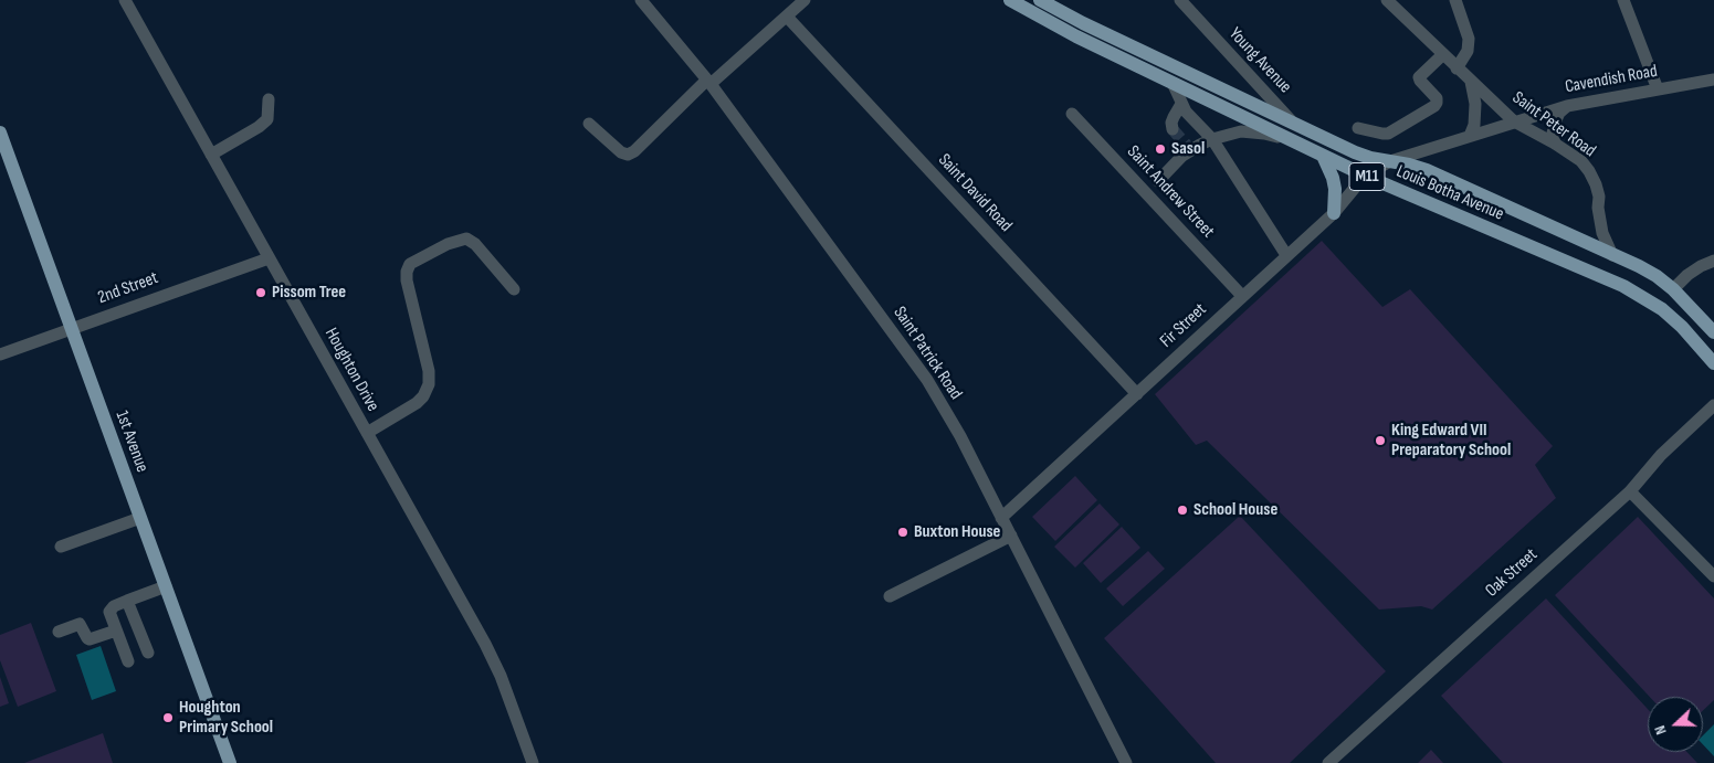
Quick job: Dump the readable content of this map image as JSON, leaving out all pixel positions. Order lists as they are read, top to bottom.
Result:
{
  "streets": {
    "main road": ["M11", "Louis Botha Avenue", "1st Avenue"],
    "street": [
      "Young Avenue",
      "Cavendish Road",
      "Saint Peter Road",
      "Saint Andrew Street",
      "Saint David Road",
      "2nd Street",
      "Fir Street",
      "Saint Patrick Road",
      "Houghton Drive",
      "Oak Street"
    ]
  },
  "crossings": [
    ["Young Avenue", "Louis Botha Avenue"],
    ["Cavendish Road", "Saint Peter Road"],
    ["Cavendish Road", "Louis Botha Avenue"],
    ["Cavendish Road", "Fir Street"],
    ["Saint Peter Road", "Louis Botha Avenue"],
    ["Saint Andrew Street", "Fir Street"],
    ["Saint David Road", "Fir Street"],
    ["Louis Botha Avenue", "Fir Street"],
    ["2nd Street", "Houghton Drive"],
    ["2nd Street", "1st Avenue"],
    ["Fir Street", "Saint Patrick Road"]
  ],
  "places": [
    "Sasol",
    "Pissom Tree",
    "King Edward VII Preparatory School",
    "School House",
    "Buxton House",
    "Houghton Primary School"
  ],
  "north": "left"
}
